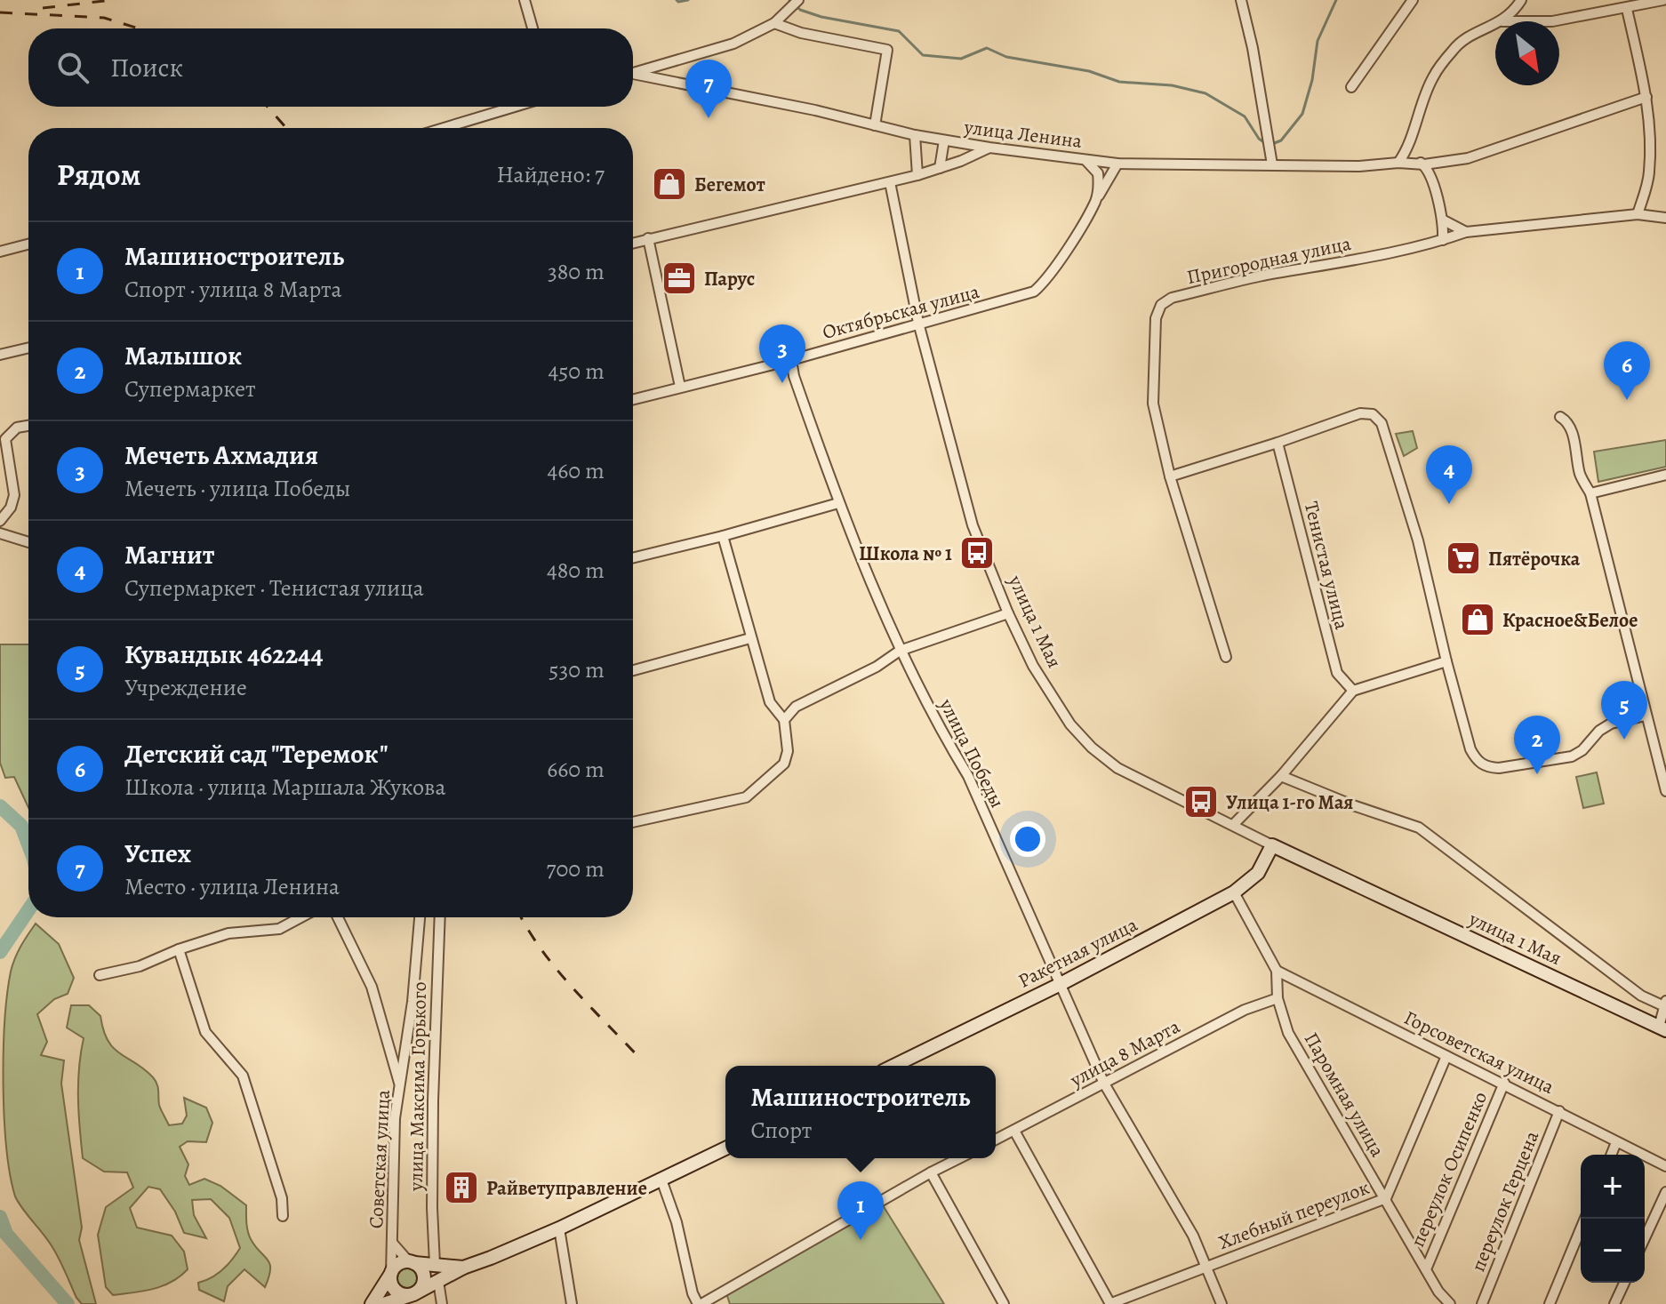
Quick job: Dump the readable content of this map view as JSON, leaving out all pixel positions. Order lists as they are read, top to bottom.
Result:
{
  "streets": {
    "main road": ["улица 1 Мая", "Ракетная улица"],
    "street": [
      "улица Ленина",
      "Пригородная улица",
      "Октябрьская улица",
      "Тенистая улица",
      "улица Победы",
      "Горсоветская улица",
      "улица 8 Марта",
      "улица Максима Горького",
      "Паромная улица",
      "Советская улица",
      "переулок Осипенко",
      "переулок Герцена",
      "Хлебный переулок"
    ]
  },
  "crossings": [
    ["улица Ленина", "Октябрьская улица"],
    ["Октябрьская улица", "улица 1 Мая"],
    ["Октябрьская улица", "улица Победы"],
    ["улица 1 Мая", "Ракетная улица"],
    ["улица Победы", "Ракетная улица"],
    ["улица Победы", "улица 8 Марта"],
    ["улица Победы", "Хлебный переулок"],
    ["Ракетная улица", "Паромная улица"],
    ["Горсоветская улица", "Паромная улица"],
    ["Горсоветская улица", "переулок Осипенко"],
    ["Горсоветская улица", "переулок Герцена"],
    ["Горсоветская улица", "Хлебный переулок"],
    ["улица 8 Марта", "Паромная улица"],
    ["Паромная улица", "переулок Осипенко"],
    ["Паромная улица", "Хлебный переулок"]
  ],
  "places": {
    "shop": ["Бегемот", "Красное&Белое"],
    "office": ["Парус"],
    "bus stop": ["Школа № 1", "Улица 1-го Мая"],
    "supermarket": ["Пятёрочка"],
    "building": ["Райветуправление"]
  },
  "north": "bottom right",
  "page": {
    "search": "Поиск",
    "pins": [
      "7",
      "3",
      "6",
      "4",
      "5",
      "2",
      "1"
    ],
    "heading": ["Рядом", "Найдено: 7"],
    "list": [
      {
        "mark": "1",
        "name": "Машиностроитель",
        "note": "Спорт · улица 8 Марта",
        "value": "380 m"
      },
      {
        "mark": "2",
        "name": "Малышок",
        "note": "Супермаркет",
        "value": "450 m"
      },
      {
        "mark": "3",
        "name": "Мечеть Ахмадия",
        "note": "Мечеть · улица Победы",
        "value": "460 m"
      },
      {
        "mark": "4",
        "name": "Магнит",
        "note": "Супермаркет · Тенистая улица",
        "value": "480 m"
      },
      {
        "mark": "5",
        "name": "Кувандык 462244",
        "note": "Учреждение",
        "value": "530 m"
      },
      {
        "mark": "6",
        "name": "Детский сад \"Теремок\"",
        "note": "Школа · улица Маршала Жукова",
        "value": "660 m"
      },
      {
        "mark": "7",
        "name": "Успех",
        "note": "Место · улица Ленина",
        "value": "700 m"
      }
    ],
    "popup": ["Машиностроитель", "Спорт"],
    "map_buttons": ["+", "−"]
  }
}
